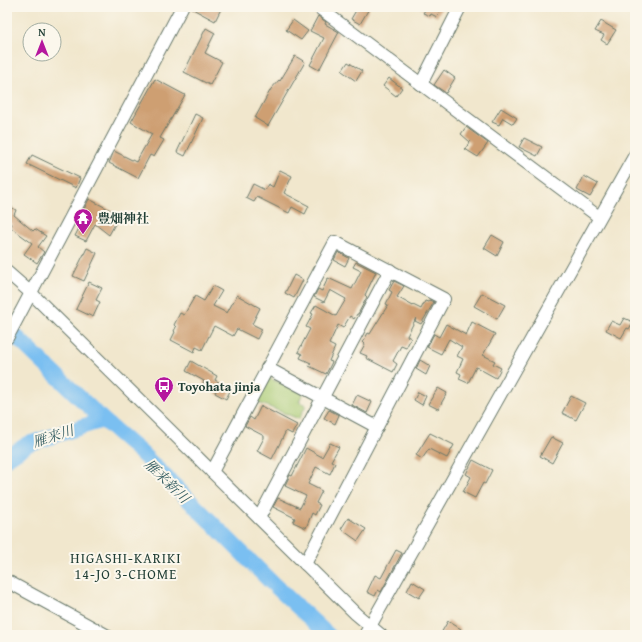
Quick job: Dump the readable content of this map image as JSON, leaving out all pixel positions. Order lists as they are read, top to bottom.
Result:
{
  "districts": ["HIGASHI-KARIKI 14-JO 3-CHOME"],
  "water": ["雁来川", "雁来新川"],
  "places": {
    "temple": ["豊畑神社"],
    "bus stop": ["Toyohata jinja"]
  },
  "north": "top"
}
